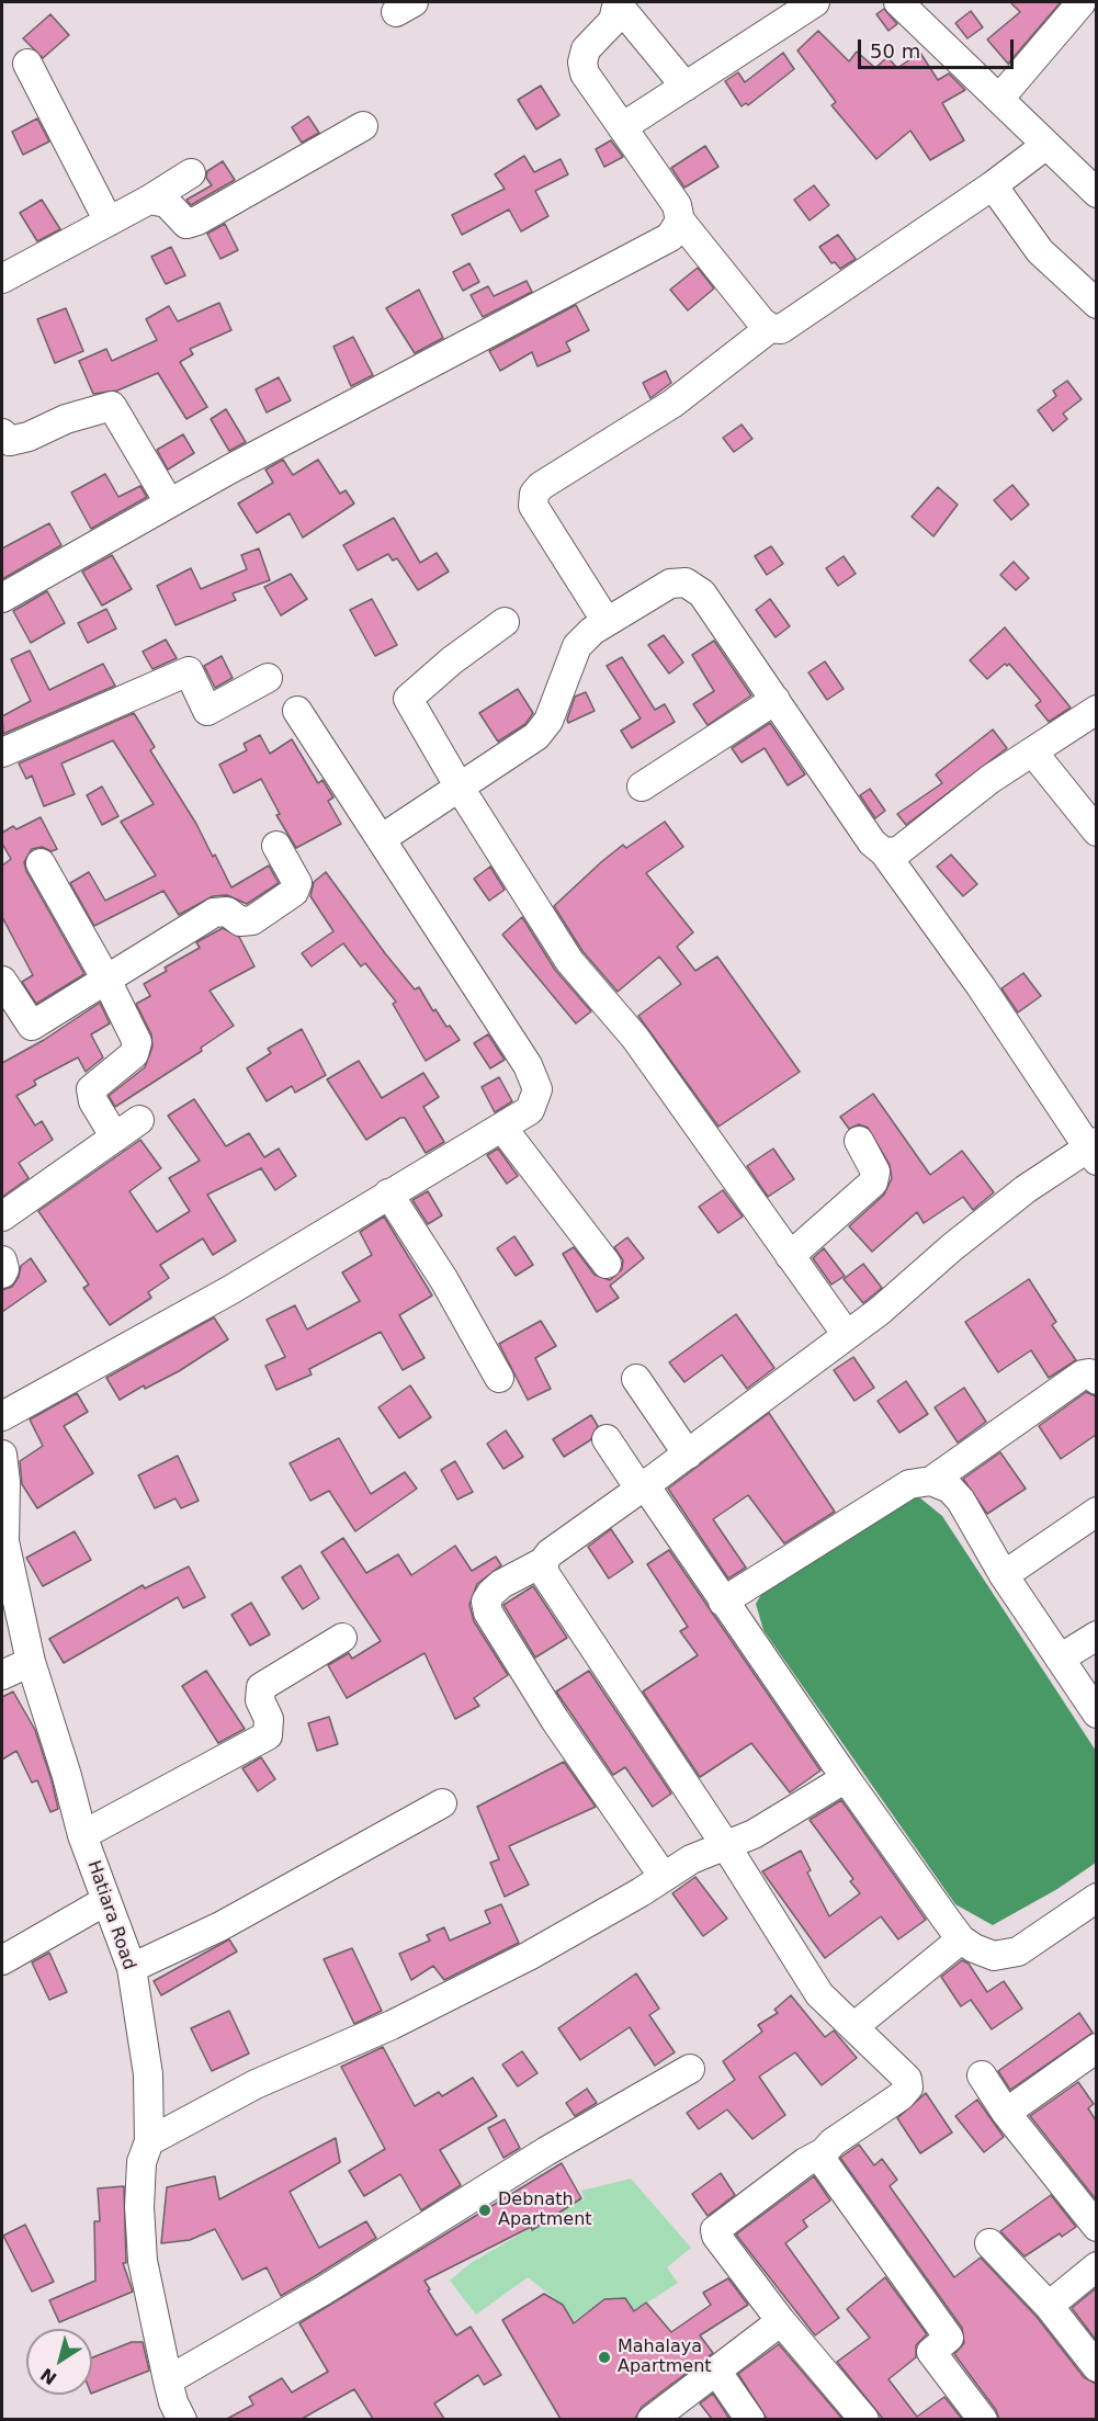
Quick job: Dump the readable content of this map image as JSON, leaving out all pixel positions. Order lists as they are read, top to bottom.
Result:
{
  "streets": {
    "street": ["Hatiara Road"]
  },
  "places": ["Debnath Apartment", "Mahalaya Apartment"],
  "scale_bar": "50 m",
  "north": "bottom left"
}
